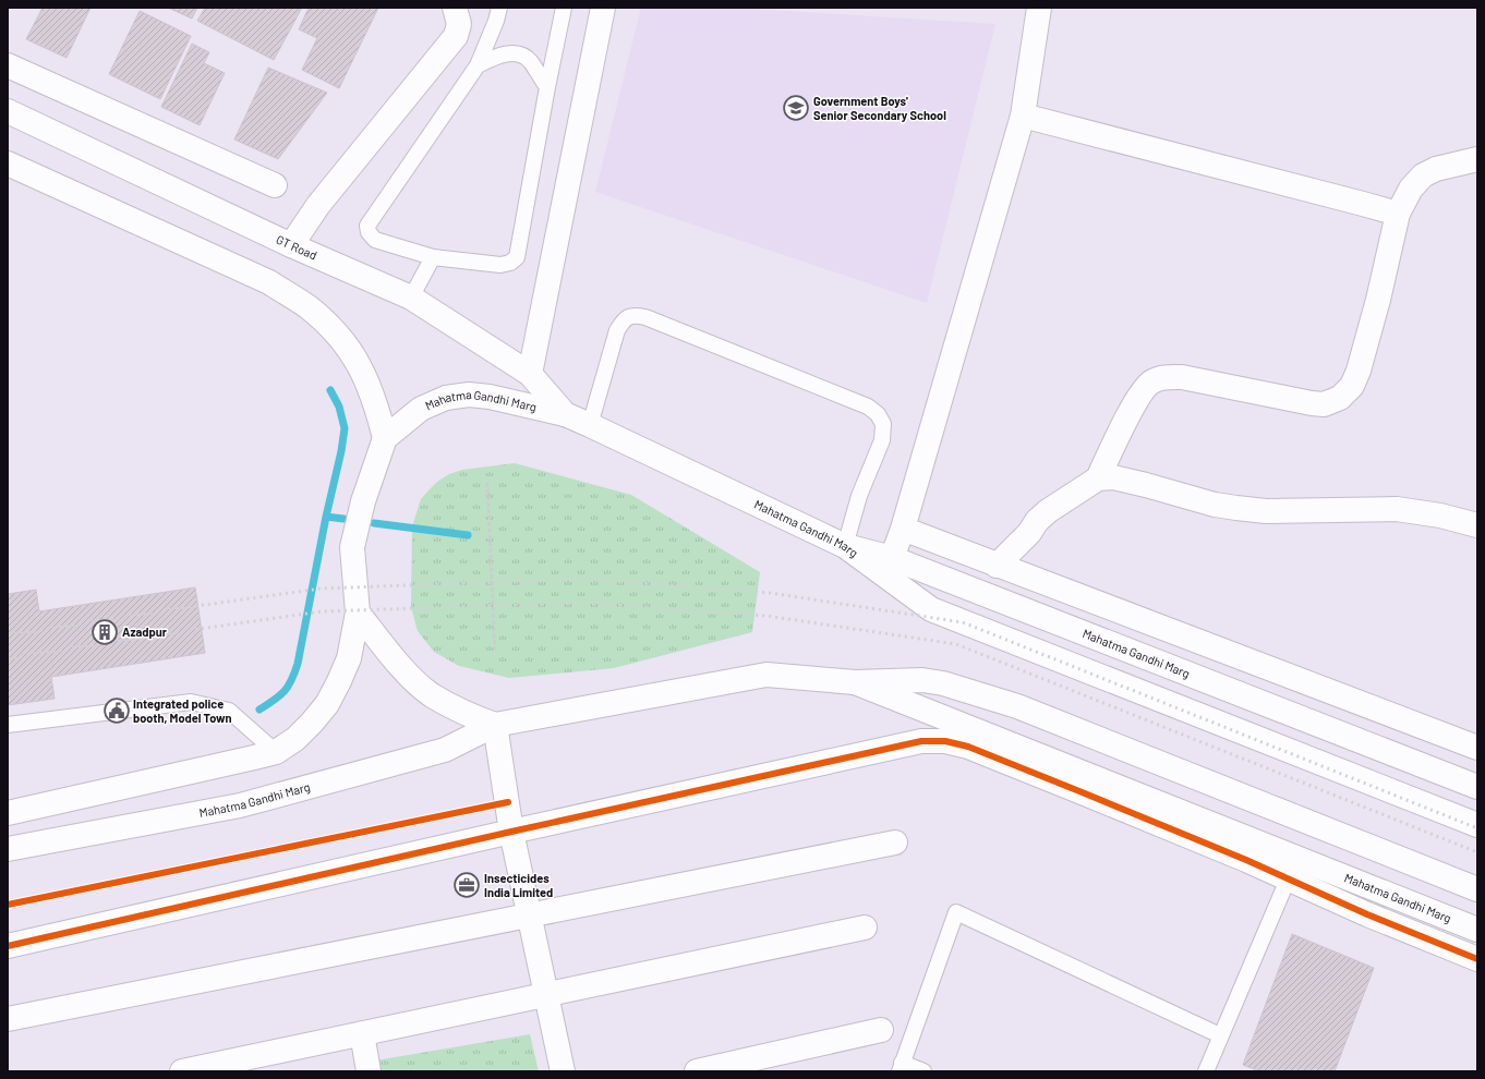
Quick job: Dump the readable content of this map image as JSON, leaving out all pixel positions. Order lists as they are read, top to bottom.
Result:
{
  "streets": {
    "street": ["GT Road", "Mahatma Gandhi Marg"]
  },
  "crossings": [
    ["GT Road", "Mahatma Gandhi Marg"]
  ],
  "places": {
    "school or university": ["Government Boys' Senior Secondary School"],
    "building": ["Azadpur"],
    "public building": ["Integrated police booth, Model Town"],
    "office": ["Insecticides India Limited"]
  }
}
